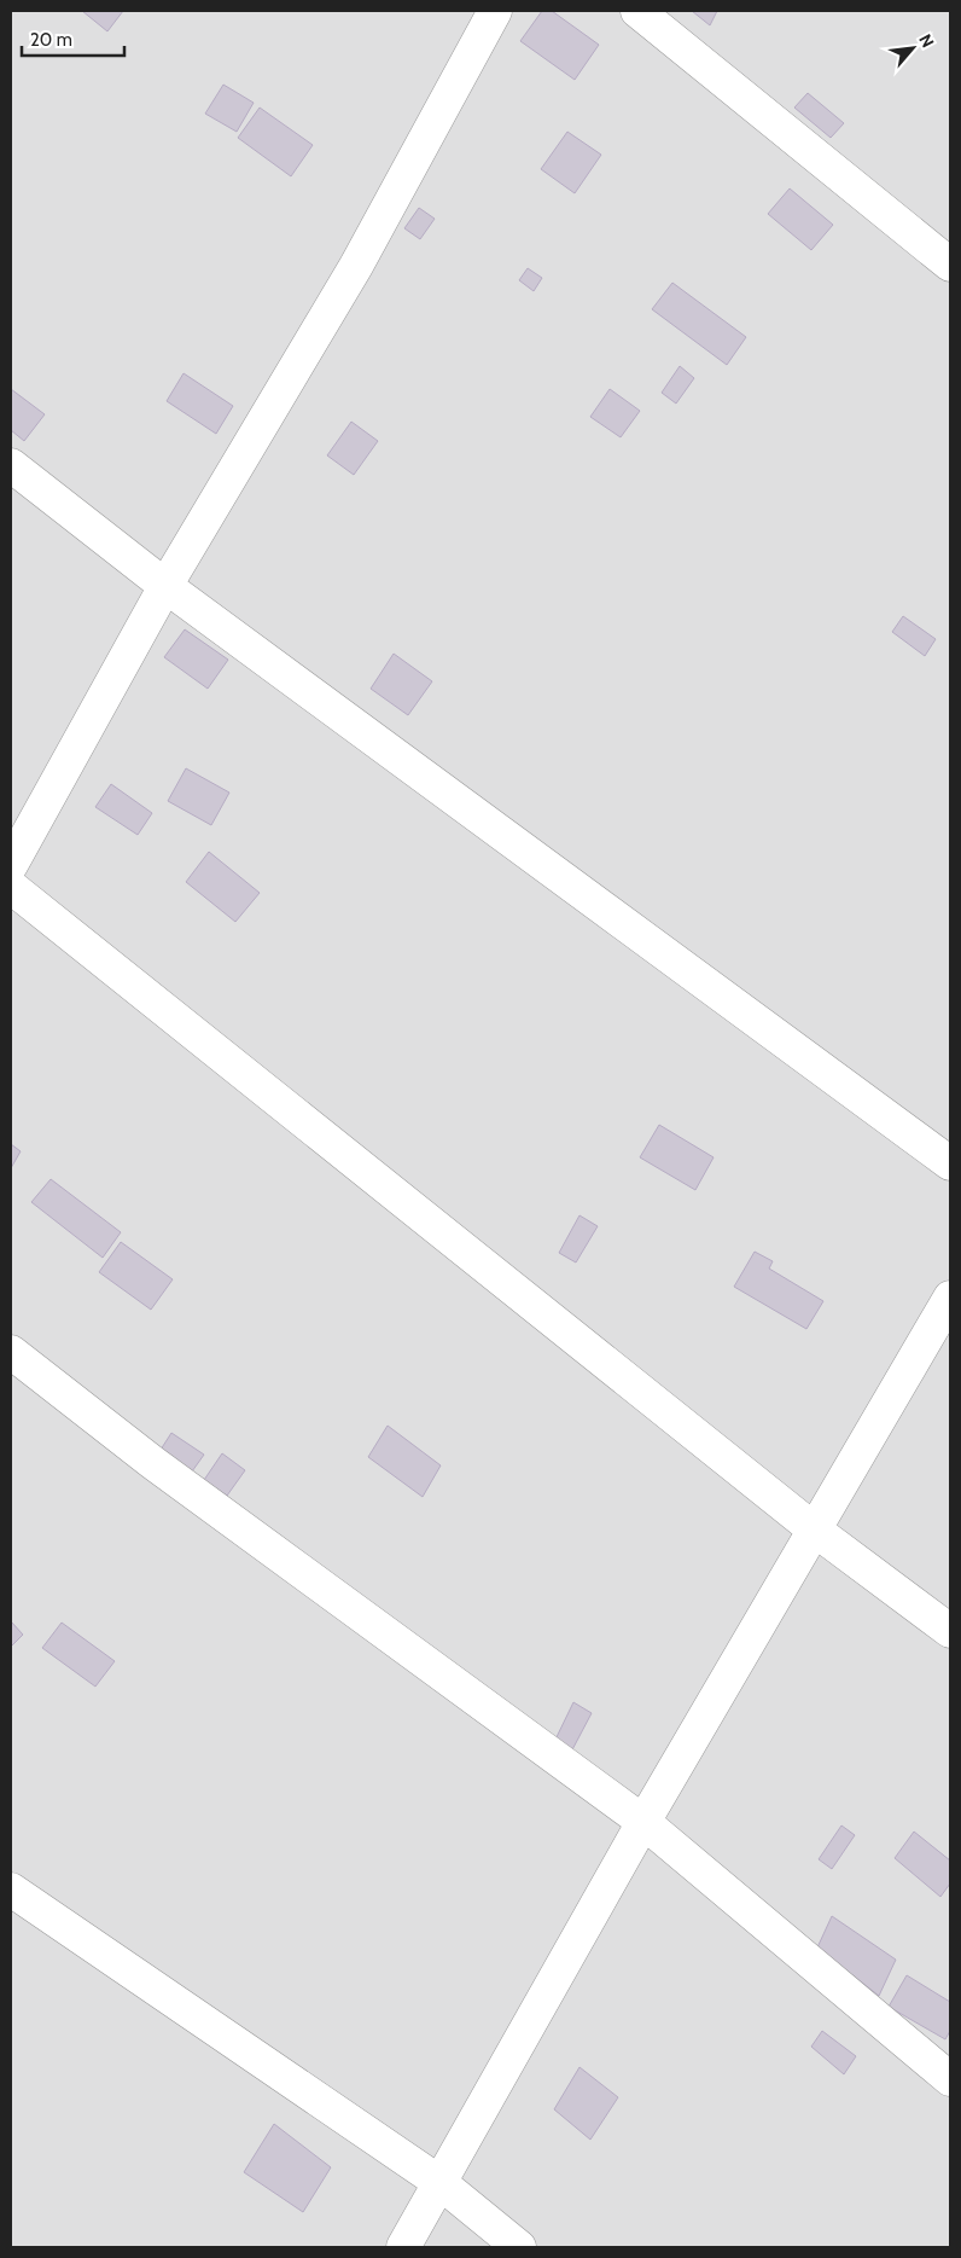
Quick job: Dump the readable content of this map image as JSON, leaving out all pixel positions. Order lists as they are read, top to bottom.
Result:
{
  "scale_bar": "20 m",
  "north": "top right"
}
